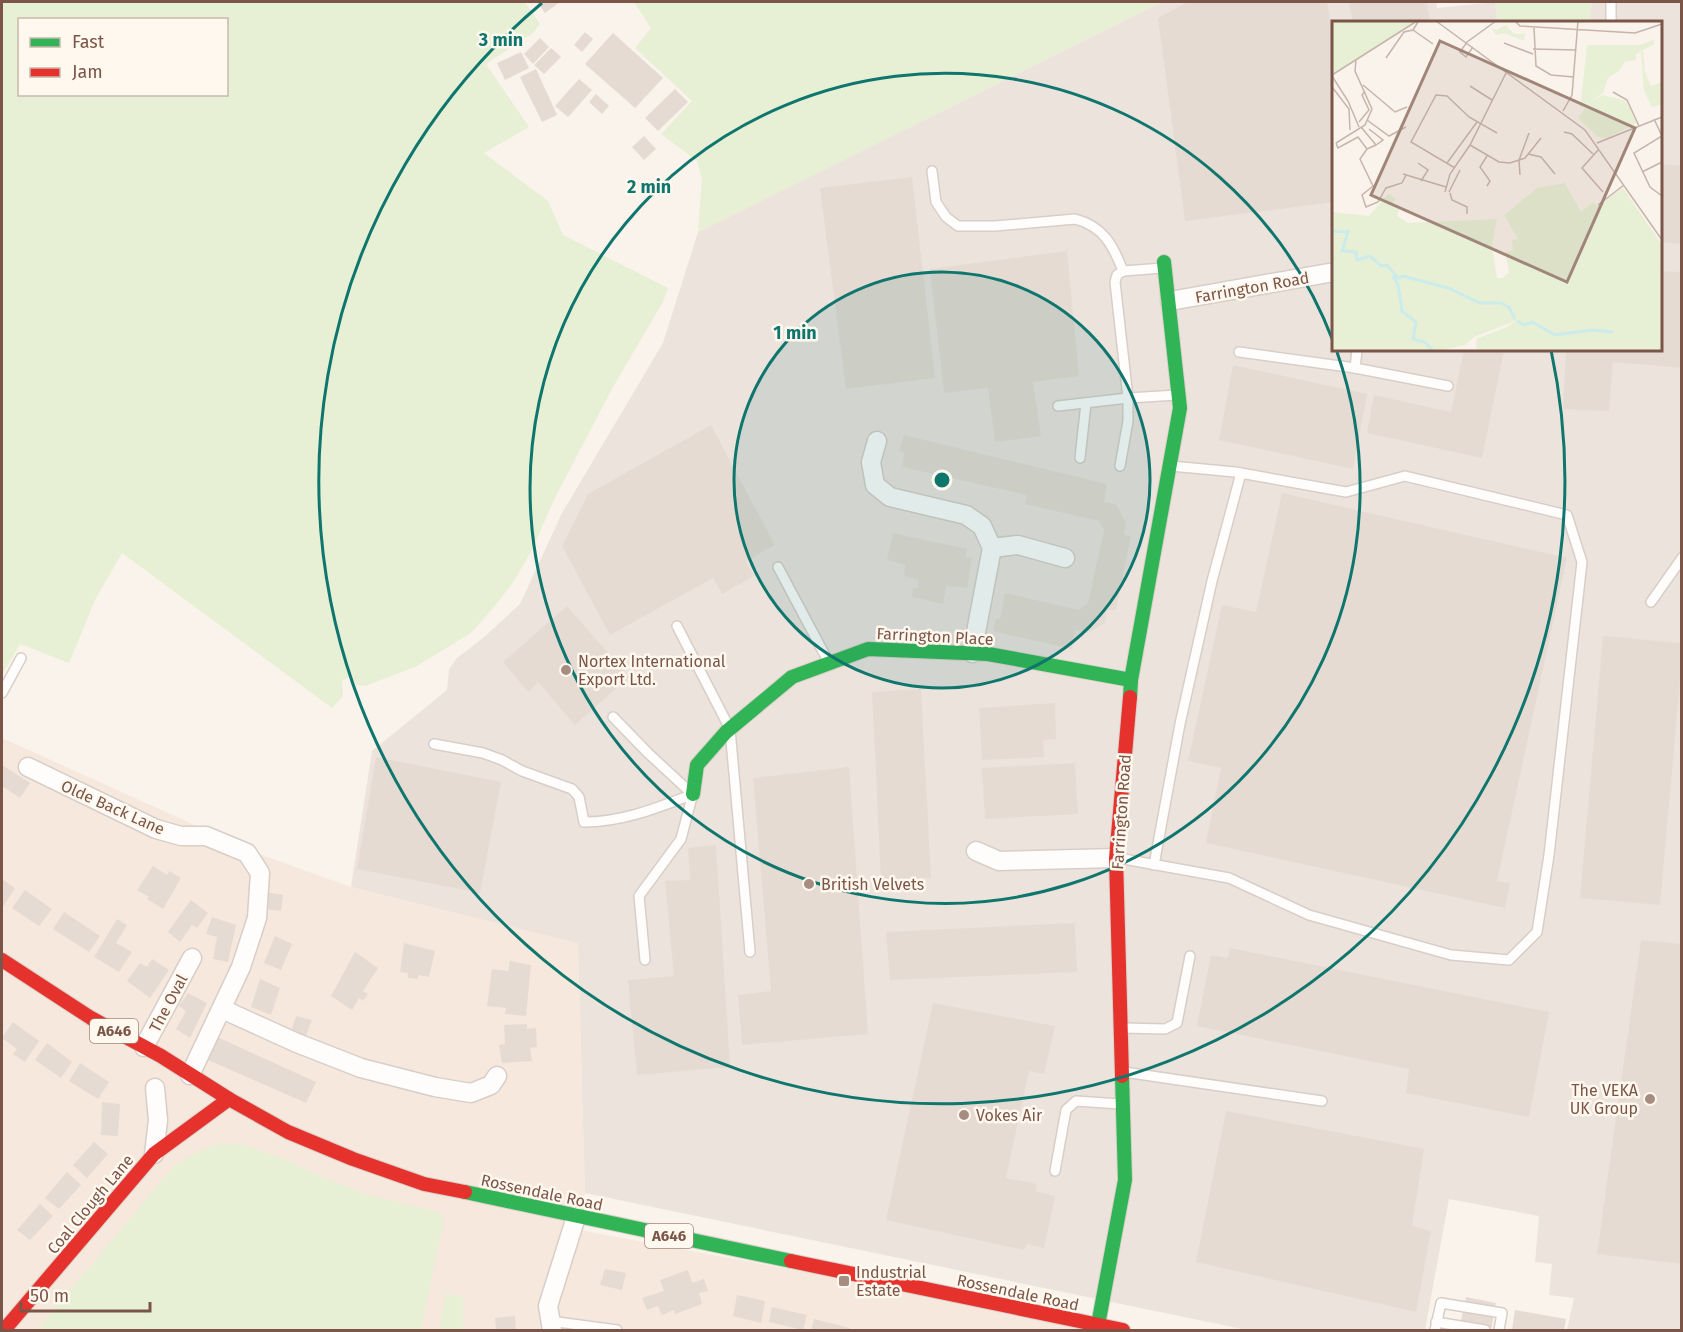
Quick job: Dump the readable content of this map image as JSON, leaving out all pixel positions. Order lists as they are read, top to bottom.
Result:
{
  "streets": {
    "main road": [
      "Farrington Road",
      "Farrington Place",
      "A646",
      "Rossendale Road",
      "Coal Clough Lane"
    ],
    "street": ["Olde Back Lane", "The Oval"]
  },
  "crossings": [
    ["Farrington Road", "Farrington Place"],
    ["Farrington Road", "Rossendale Road"],
    ["Olde Back Lane", "Rossendale Road"],
    ["The Oval", "Rossendale Road"],
    ["Rossendale Road", "Coal Clough Lane"]
  ],
  "places": {
    "other": [
      "Nortex International Export Ltd.",
      "British Velvets",
      "The VEKA UK Group",
      "Vokes Air"
    ],
    "transit": ["Industrial Estate"]
  },
  "legend": ["Fast", "Jam"],
  "scale_bar": "50 m",
  "rings": ["3 min", "2 min", "1 min"]
}
